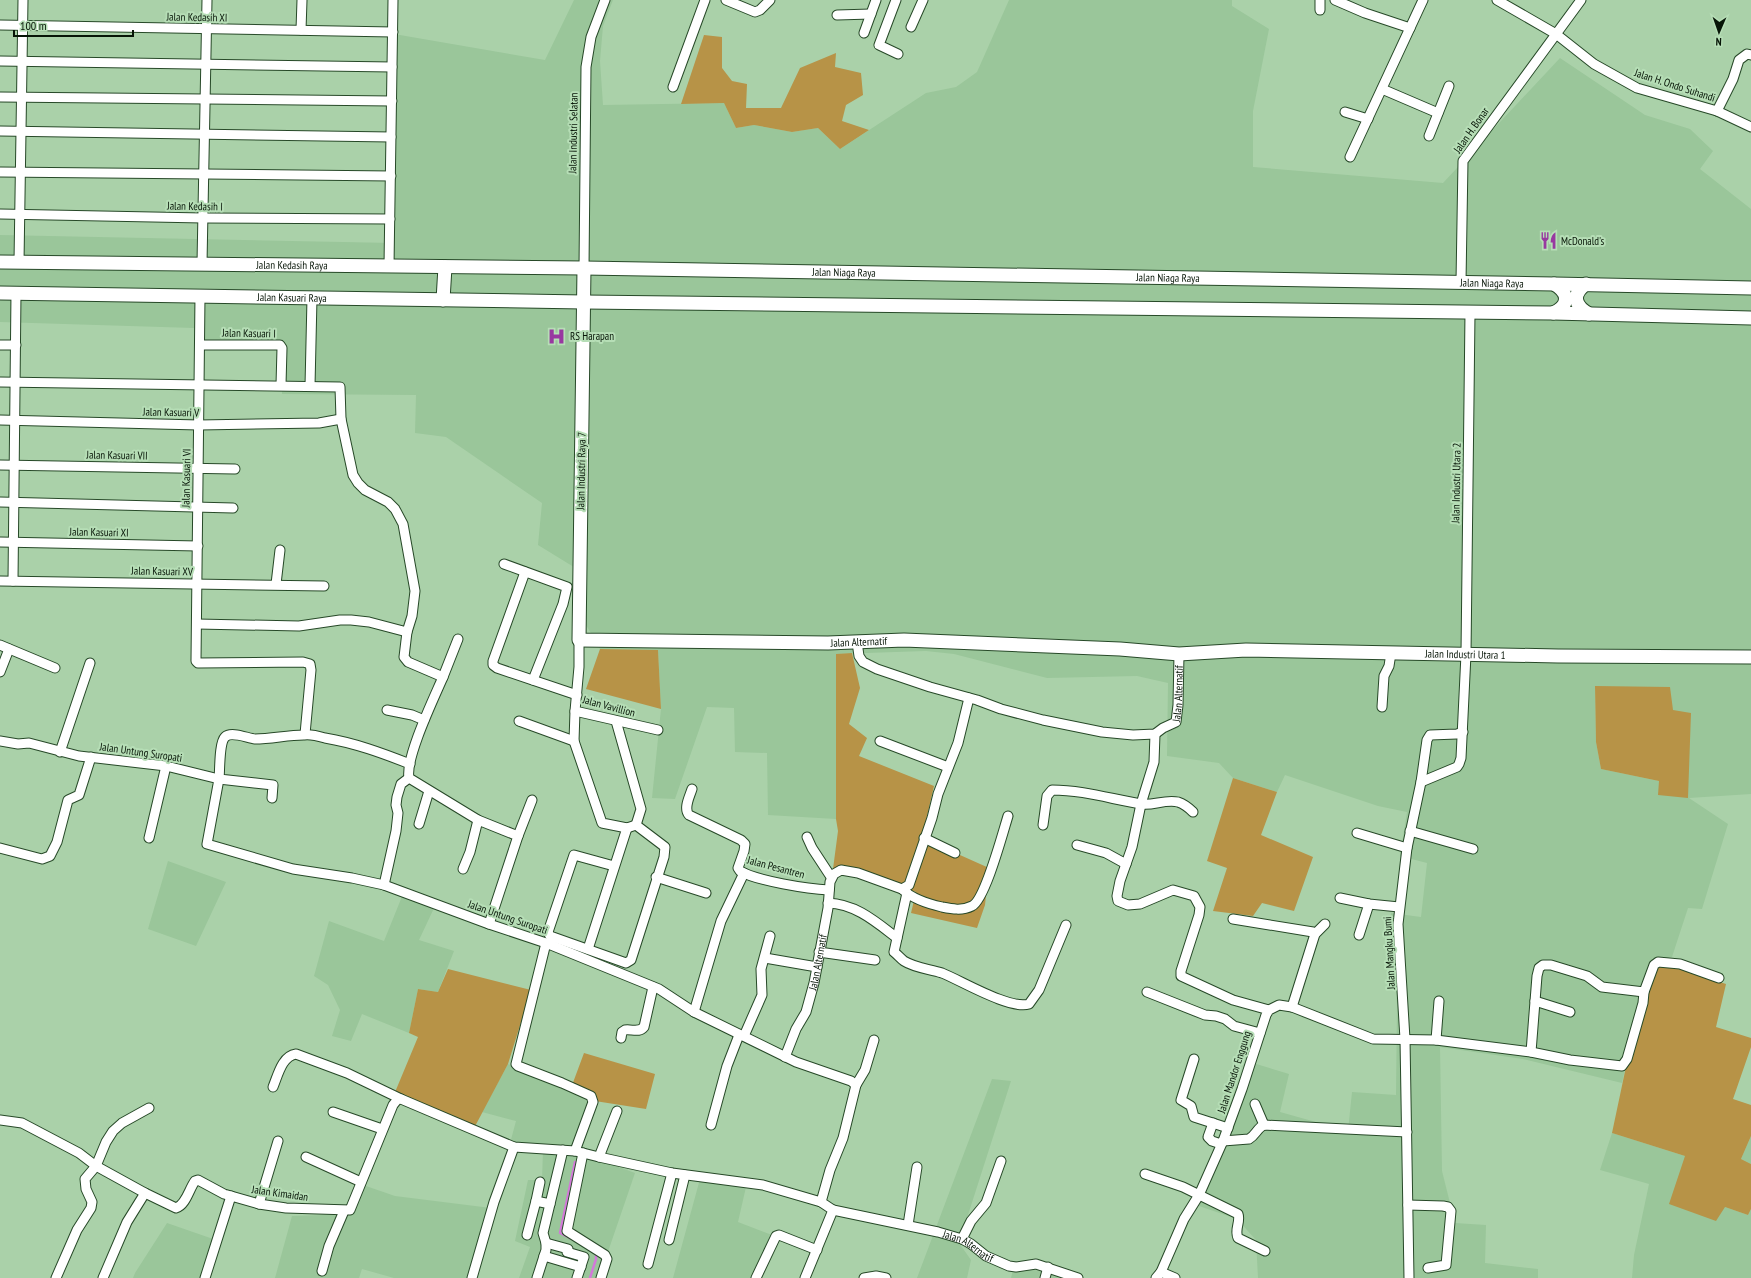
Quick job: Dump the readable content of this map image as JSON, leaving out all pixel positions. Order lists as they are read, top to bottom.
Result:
{
  "streets": {
    "main road": [
      "Jalan Kedasih Raya",
      "Jalan Niaga Raya",
      "Jalan Kasuari Raya",
      "Jalan Industri Raya 7",
      "Jalan Alternatif",
      "Jalan Industri Utara 1"
    ],
    "street": [
      "Jalan Kedasih XI",
      "Jalan H. Ondo Suhandi",
      "Jalan H. Bonar",
      "Jalan Industri Selatan",
      "Jalan Kedasih I",
      "Jalan Kasuari I",
      "Jalan Kasuari V",
      "Jalan Kasuari VII",
      "Jalan Kasuari VI",
      "Jalan Industri Utara 2",
      "Jalan Kasuari XI",
      "Jalan Kasuari XV",
      "Jalan Vavillion",
      "Jalan Untung Suropati",
      "Jalan Pesantren",
      "Jalan Mangku Bumi",
      "Jalan Mandor Enggung",
      "Jalan Kimaidan"
    ]
  },
  "crossings": [
    ["Jalan H. Ondo Suhandi", "Jalan H. Bonar"],
    ["Jalan H. Bonar", "Jalan Niaga Raya"],
    ["Jalan Industri Selatan", "Jalan Kedasih Raya"],
    ["Jalan Industri Selatan", "Jalan Niaga Raya"],
    ["Jalan Industri Selatan", "Jalan Industri Raya 7"],
    ["Jalan Kedasih Raya", "Jalan Niaga Raya"],
    ["Jalan Kedasih Raya", "Jalan Industri Raya 7"],
    ["Jalan Niaga Raya", "Jalan Industri Raya 7"],
    ["Jalan Kasuari Raya", "Jalan Industri Raya 7"],
    ["Jalan Kasuari Raya", "Jalan Kasuari VI"],
    ["Jalan Kasuari I", "Jalan Kasuari VI"],
    ["Jalan Kasuari V", "Jalan Kasuari VI"],
    ["Jalan Kasuari VII", "Jalan Kasuari VI"],
    ["Jalan Industri Raya 7", "Jalan Alternatif"],
    ["Jalan Industri Raya 7", "Jalan Vavillion"],
    ["Jalan Kasuari VI", "Jalan Kasuari XI"],
    ["Jalan Kasuari VI", "Jalan Kasuari XV"],
    ["Jalan Industri Utara 2", "Jalan Industri Utara 1"],
    ["Jalan Alternatif", "Jalan Industri Utara 1"],
    ["Jalan Alternatif", "Jalan Vavillion"],
    ["Jalan Alternatif", "Jalan Untung Suropati"],
    ["Jalan Alternatif", "Jalan Pesantren"]
  ],
  "places": {
    "restaurant": ["McDonald's"],
    "hospital": ["RS Harapan"]
  },
  "scale_bar": "100 m",
  "north": "bottom"
}
